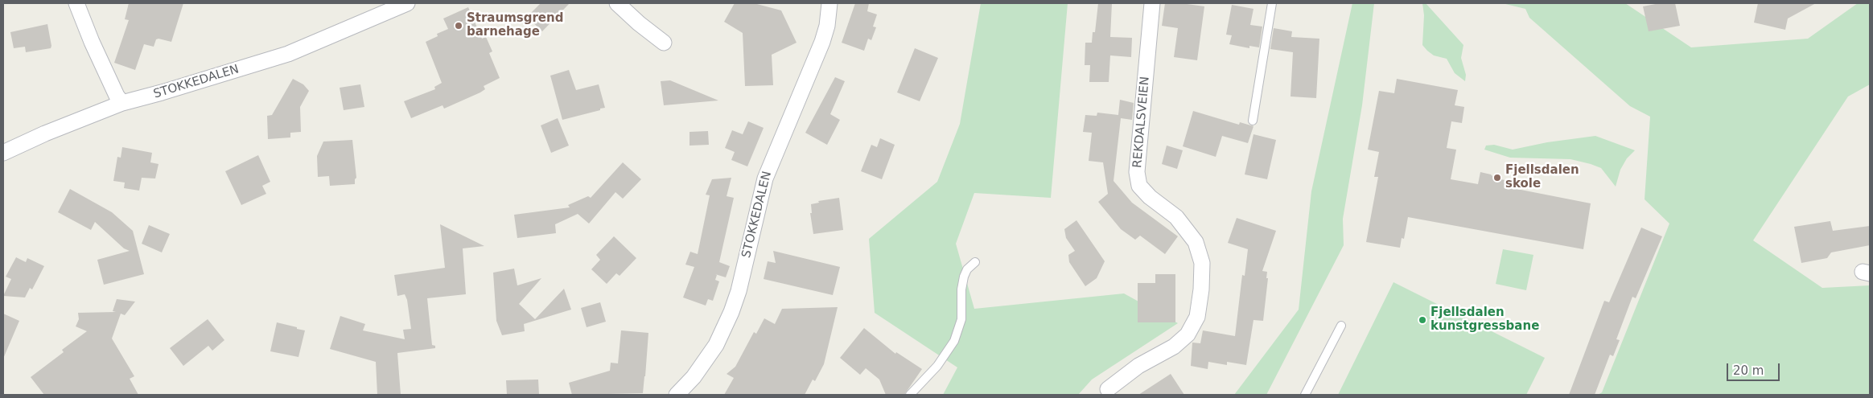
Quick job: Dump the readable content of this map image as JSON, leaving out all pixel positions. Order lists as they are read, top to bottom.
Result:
{
  "streets": {
    "street": ["STOKKEDALEN", "REKDALSVEIEN"]
  },
  "places": ["Straumsgrend barnehage", "Fjellsdalen skole", "Fjellsdalen kunstgressbane"],
  "scale_bar": "20 m"
}
